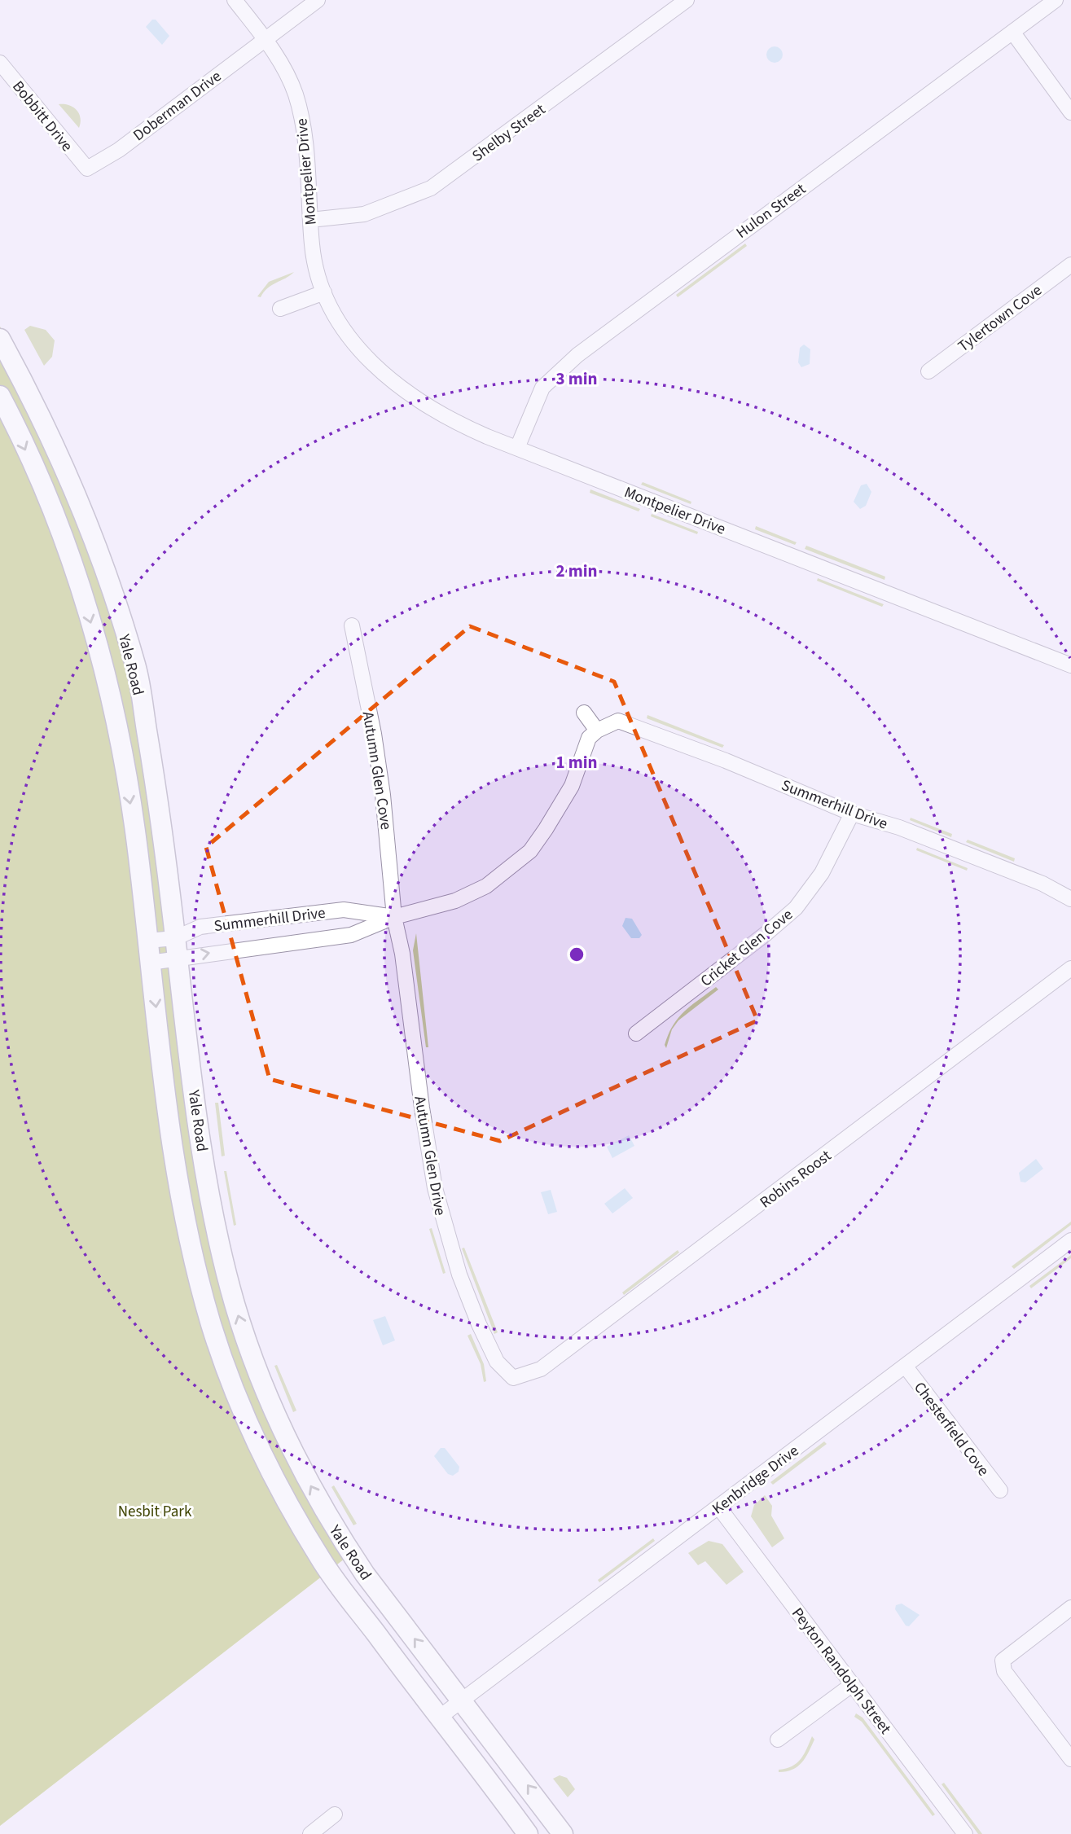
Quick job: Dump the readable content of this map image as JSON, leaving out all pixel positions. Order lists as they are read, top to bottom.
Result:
{
  "streets": {
    "main road": ["Yale Road"],
    "street": [
      "Doberman Drive",
      "Bobbitt Drive",
      "Shelby Street",
      "Montpelier Drive",
      "Hulon Street",
      "Tylertown Cove",
      "Autumn Glen Cove",
      "Summerhill Drive",
      "Cricket Glen Cove",
      "Autumn Glen Drive",
      "Robins Roost",
      "Chesterfield Cove",
      "Kenbridge Drive",
      "Peyton Randolph Street"
    ]
  },
  "crossings": [
    ["Doberman Drive", "Bobbitt Drive"],
    ["Doberman Drive", "Montpelier Drive"],
    ["Shelby Street", "Montpelier Drive"],
    ["Montpelier Drive", "Hulon Street"],
    ["Yale Road", "Summerhill Drive"],
    ["Yale Road", "Kenbridge Drive"],
    ["Autumn Glen Cove", "Summerhill Drive"],
    ["Autumn Glen Cove", "Autumn Glen Drive"],
    ["Summerhill Drive", "Cricket Glen Cove"],
    ["Summerhill Drive", "Autumn Glen Drive"],
    ["Autumn Glen Drive", "Robins Roost"],
    ["Chesterfield Cove", "Kenbridge Drive"],
    ["Kenbridge Drive", "Peyton Randolph Street"]
  ],
  "parks": ["Nesbit Park"],
  "rings": ["3 min", "2 min", "1 min"]
}
